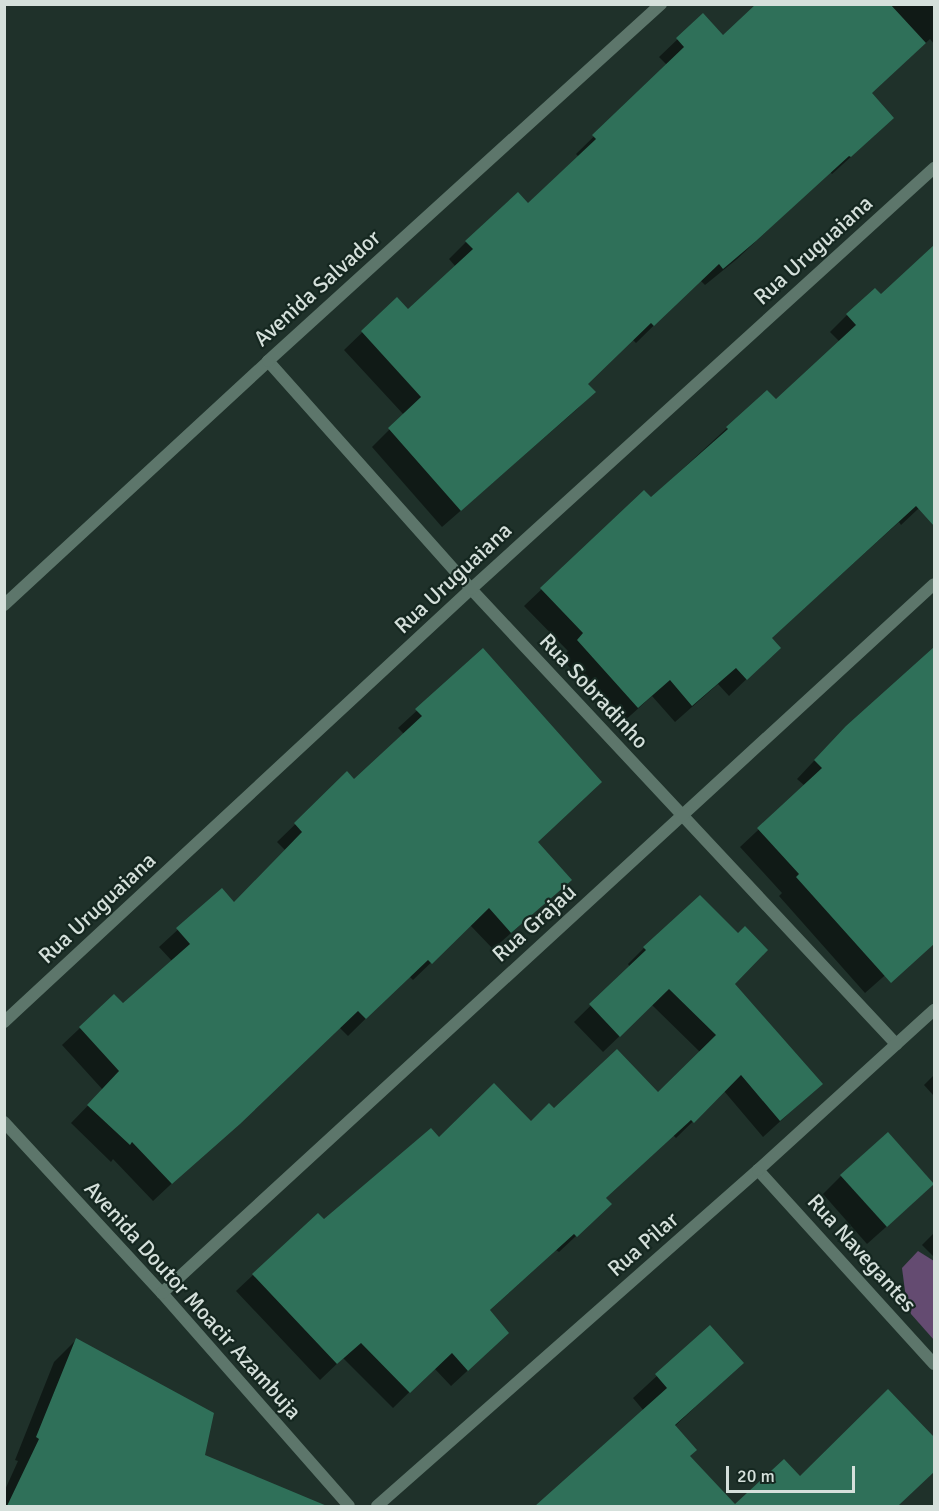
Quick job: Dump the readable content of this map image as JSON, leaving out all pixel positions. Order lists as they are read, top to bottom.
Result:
{
  "streets": {
    "street": [
      "Rua Uruguaiana",
      "Avenida Salvador",
      "Rua Sobradinho",
      "Rua Grajaú",
      "Rua Pilar",
      "Rua Navegantes",
      "Avenida Doutor Moacir Azambuja"
    ]
  },
  "crossings": [
    ["Rua Uruguaiana", "Rua Sobradinho"],
    ["Avenida Salvador", "Rua Sobradinho"],
    ["Rua Sobradinho", "Rua Grajaú"],
    ["Rua Sobradinho", "Rua Pilar"],
    ["Rua Grajaú", "Avenida Doutor Moacir Azambuja"],
    ["Rua Pilar", "Rua Navegantes"]
  ],
  "scale_bar": "20 m"
}
